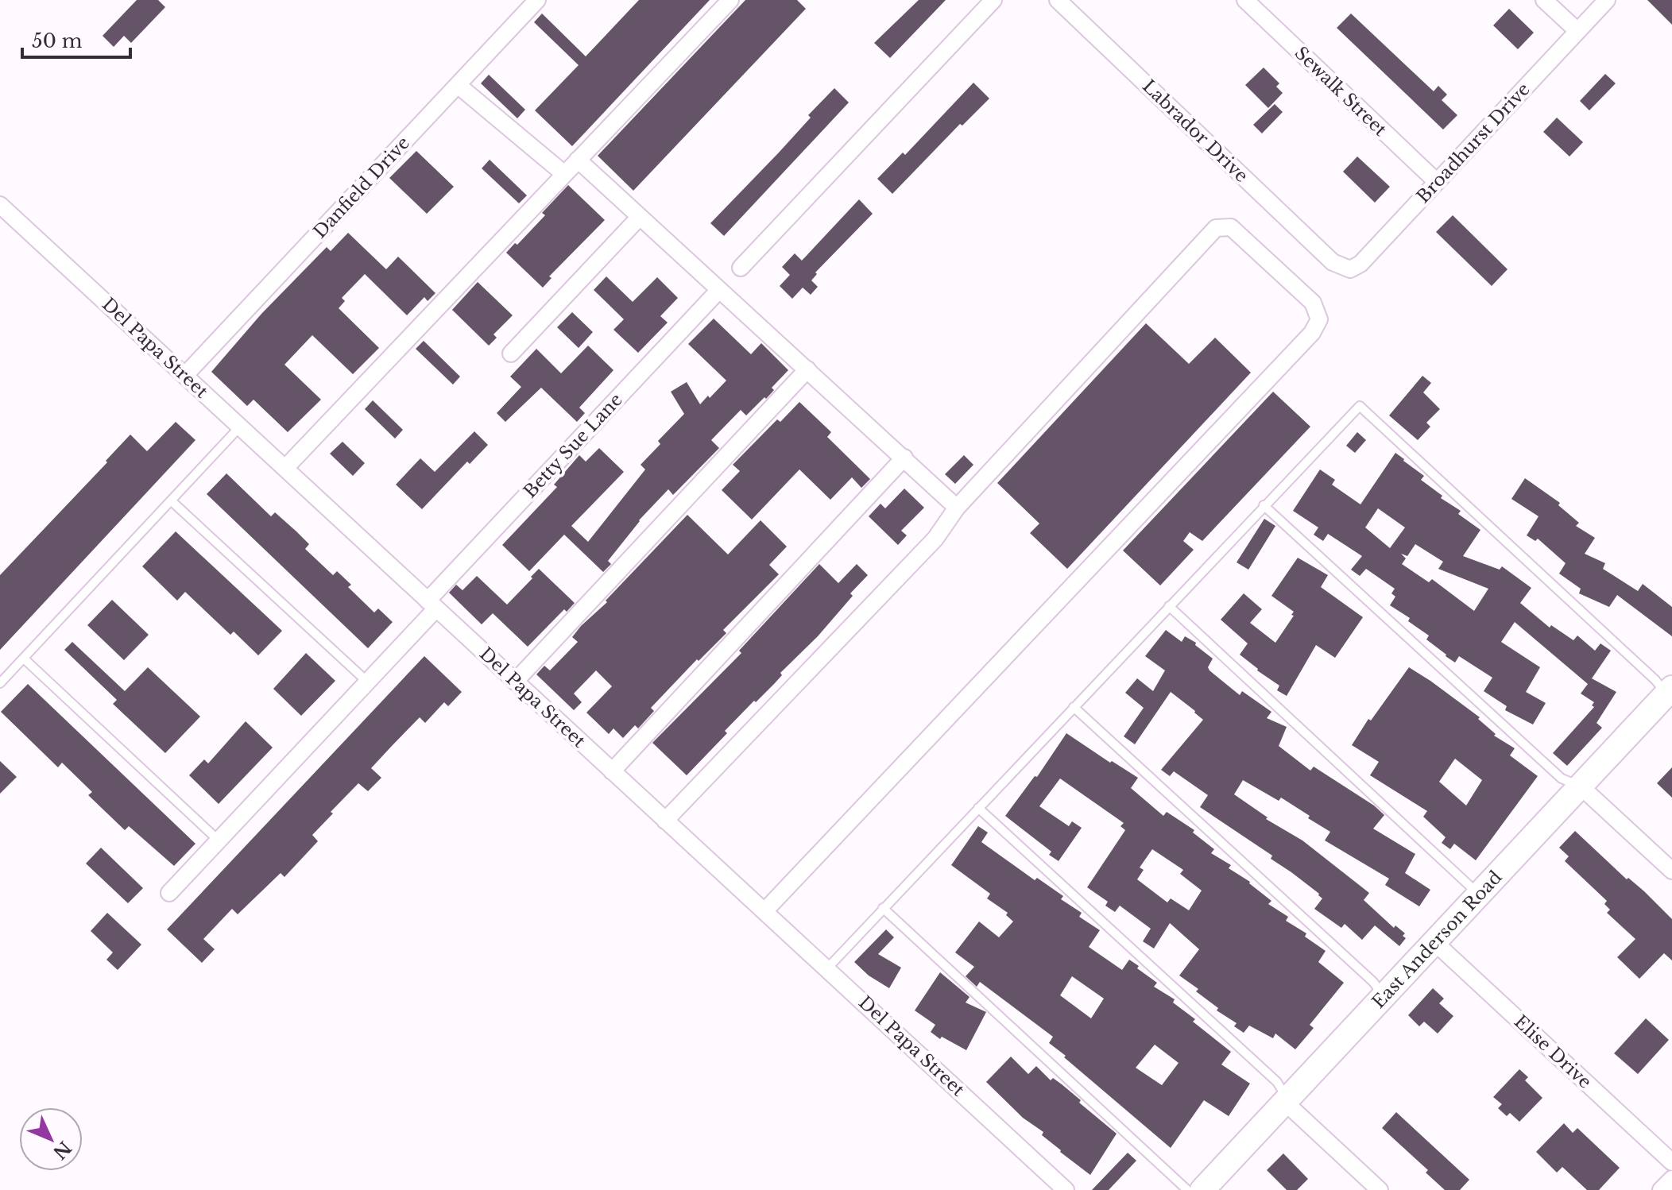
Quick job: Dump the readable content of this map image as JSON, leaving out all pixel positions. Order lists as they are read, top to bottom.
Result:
{
  "streets": {
    "street": [
      "Sewalk Street",
      "Labrador Drive",
      "Broadhurst Drive",
      "Danfield Drive",
      "Del Papa Street",
      "Betty Sue Lane",
      "East Anderson Road",
      "Elise Drive"
    ]
  },
  "crossings": [
    ["Sewalk Street", "Broadhurst Drive"],
    ["Labrador Drive", "Broadhurst Drive"],
    ["Danfield Drive", "Del Papa Street"],
    ["Del Papa Street", "Betty Sue Lane"],
    ["East Anderson Road", "Elise Drive"]
  ],
  "scale_bar": "50 m",
  "north": "bottom right"
}
